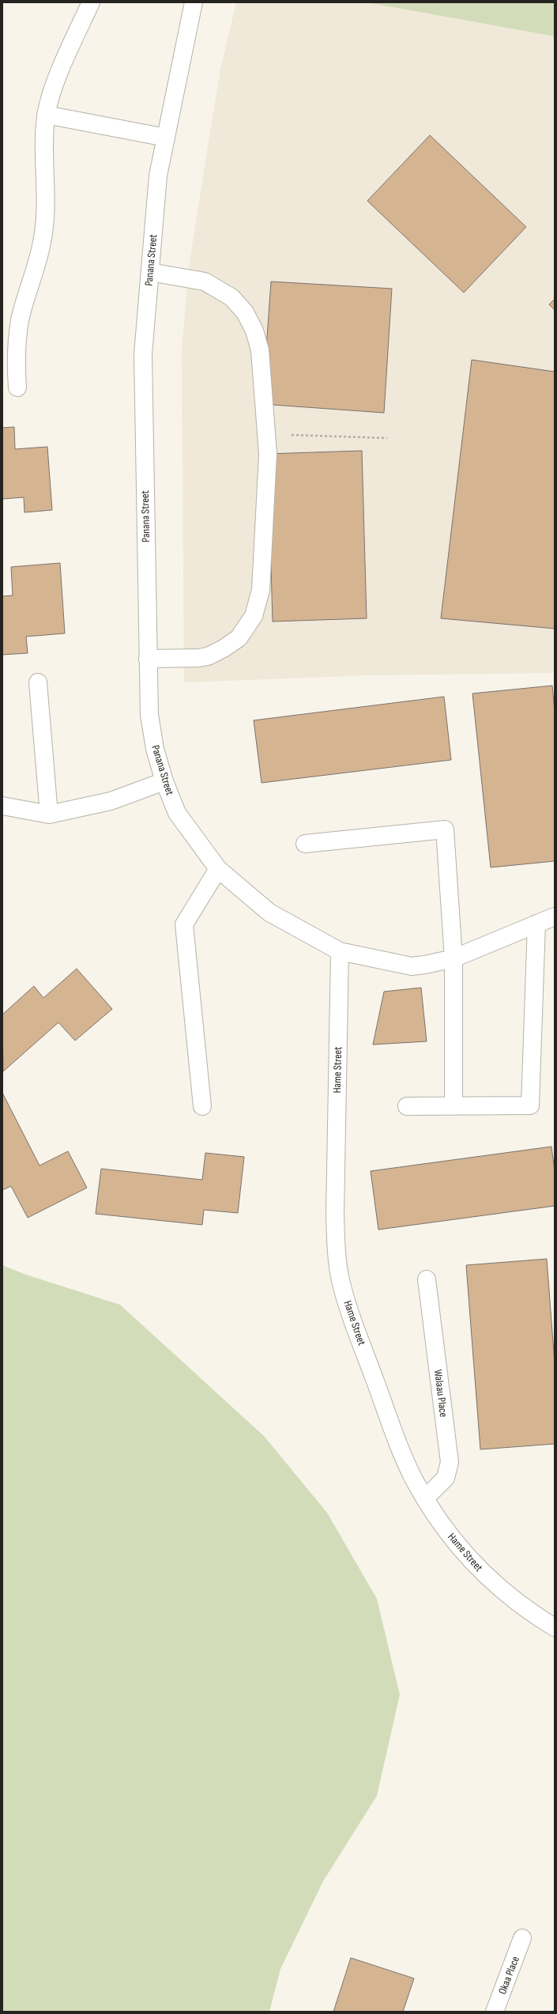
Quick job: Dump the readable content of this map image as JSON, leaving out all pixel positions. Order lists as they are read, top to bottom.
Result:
{
  "streets": {
    "street": [
      "Panana Street",
      "Hame Street",
      "Walaau Place",
      "Okaa Place"
    ]
  },
  "crossings": [
    ["Panana Street", "Hame Street"],
    ["Hame Street", "Walaau Place"]
  ]
}
